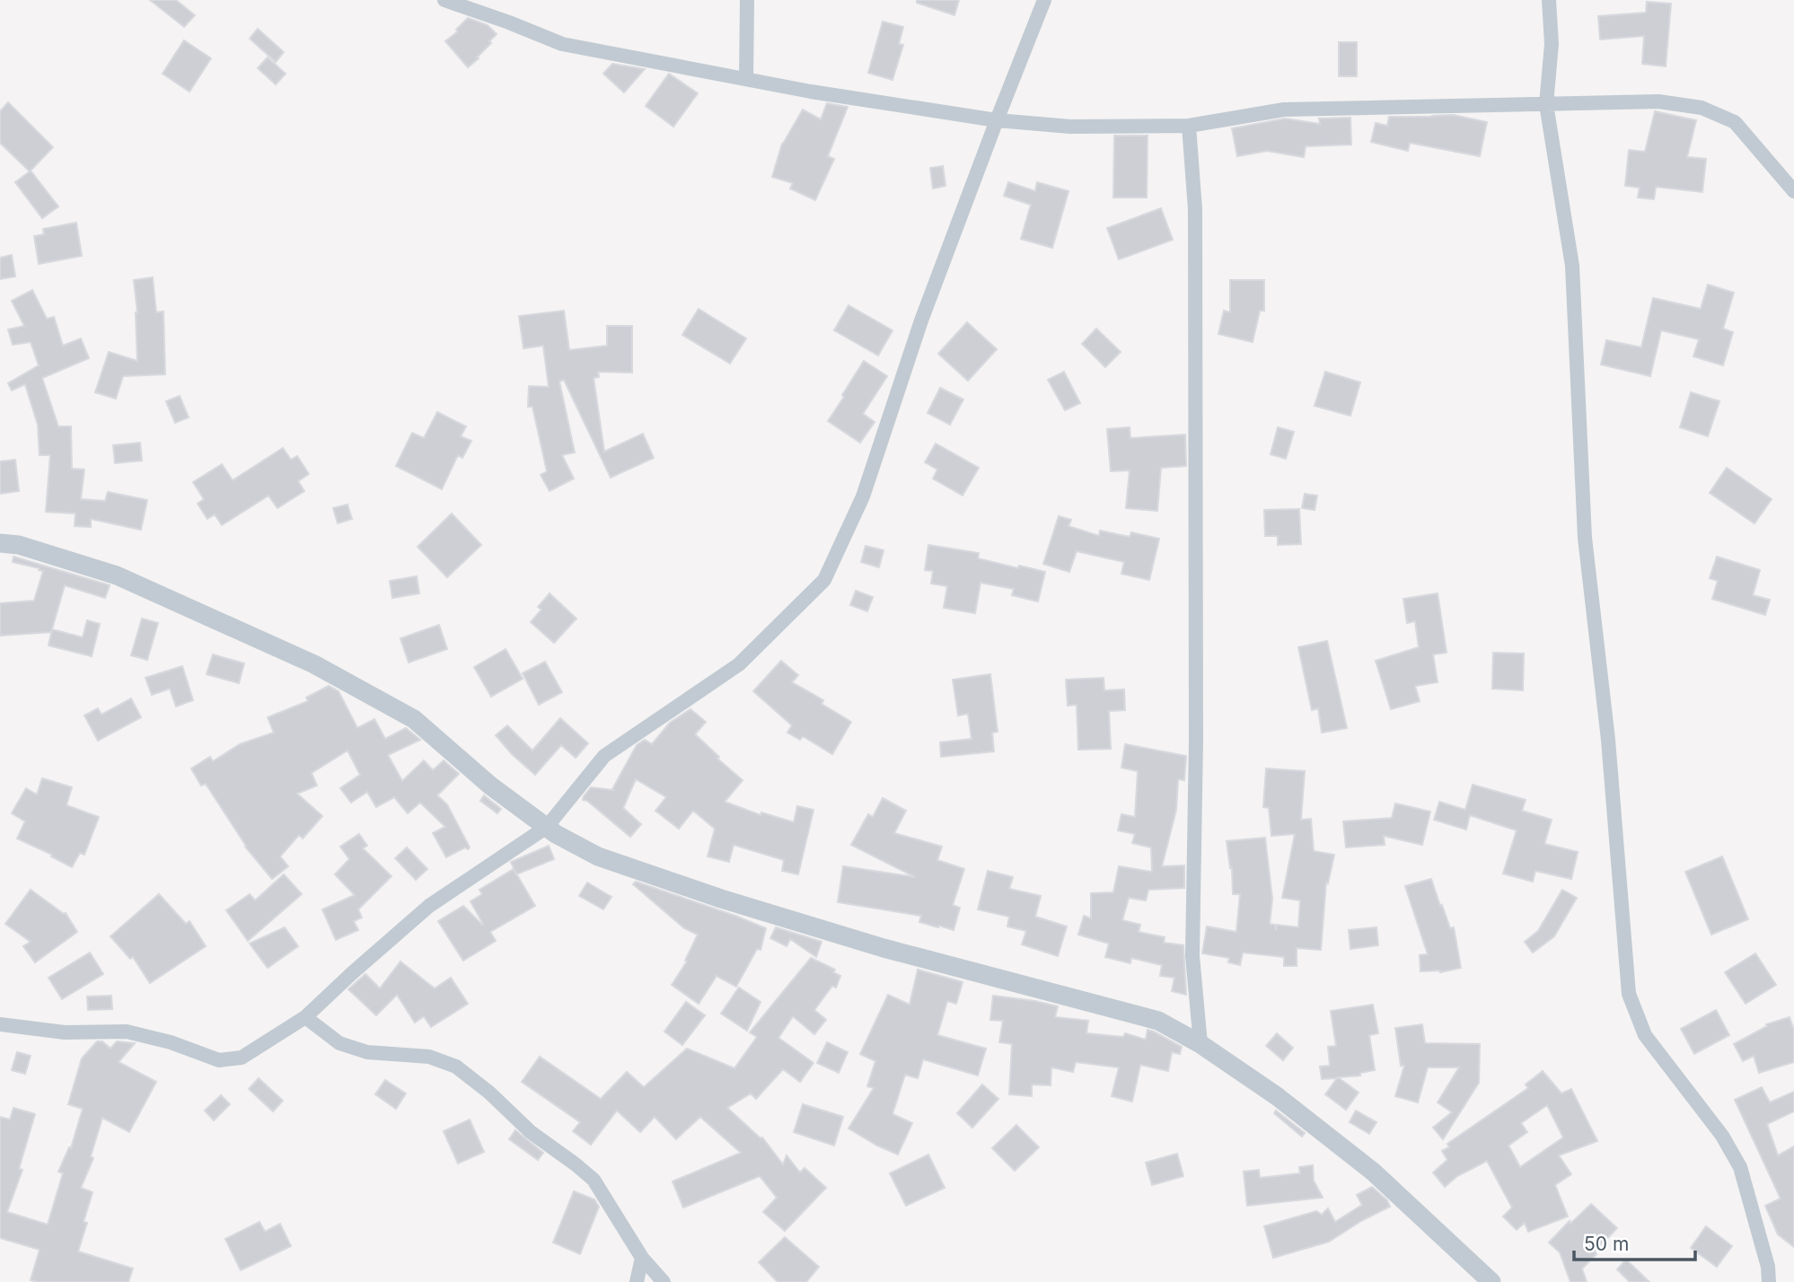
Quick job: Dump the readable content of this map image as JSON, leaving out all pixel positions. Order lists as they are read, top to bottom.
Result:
{
  "scale_bar": "50 m"
}
